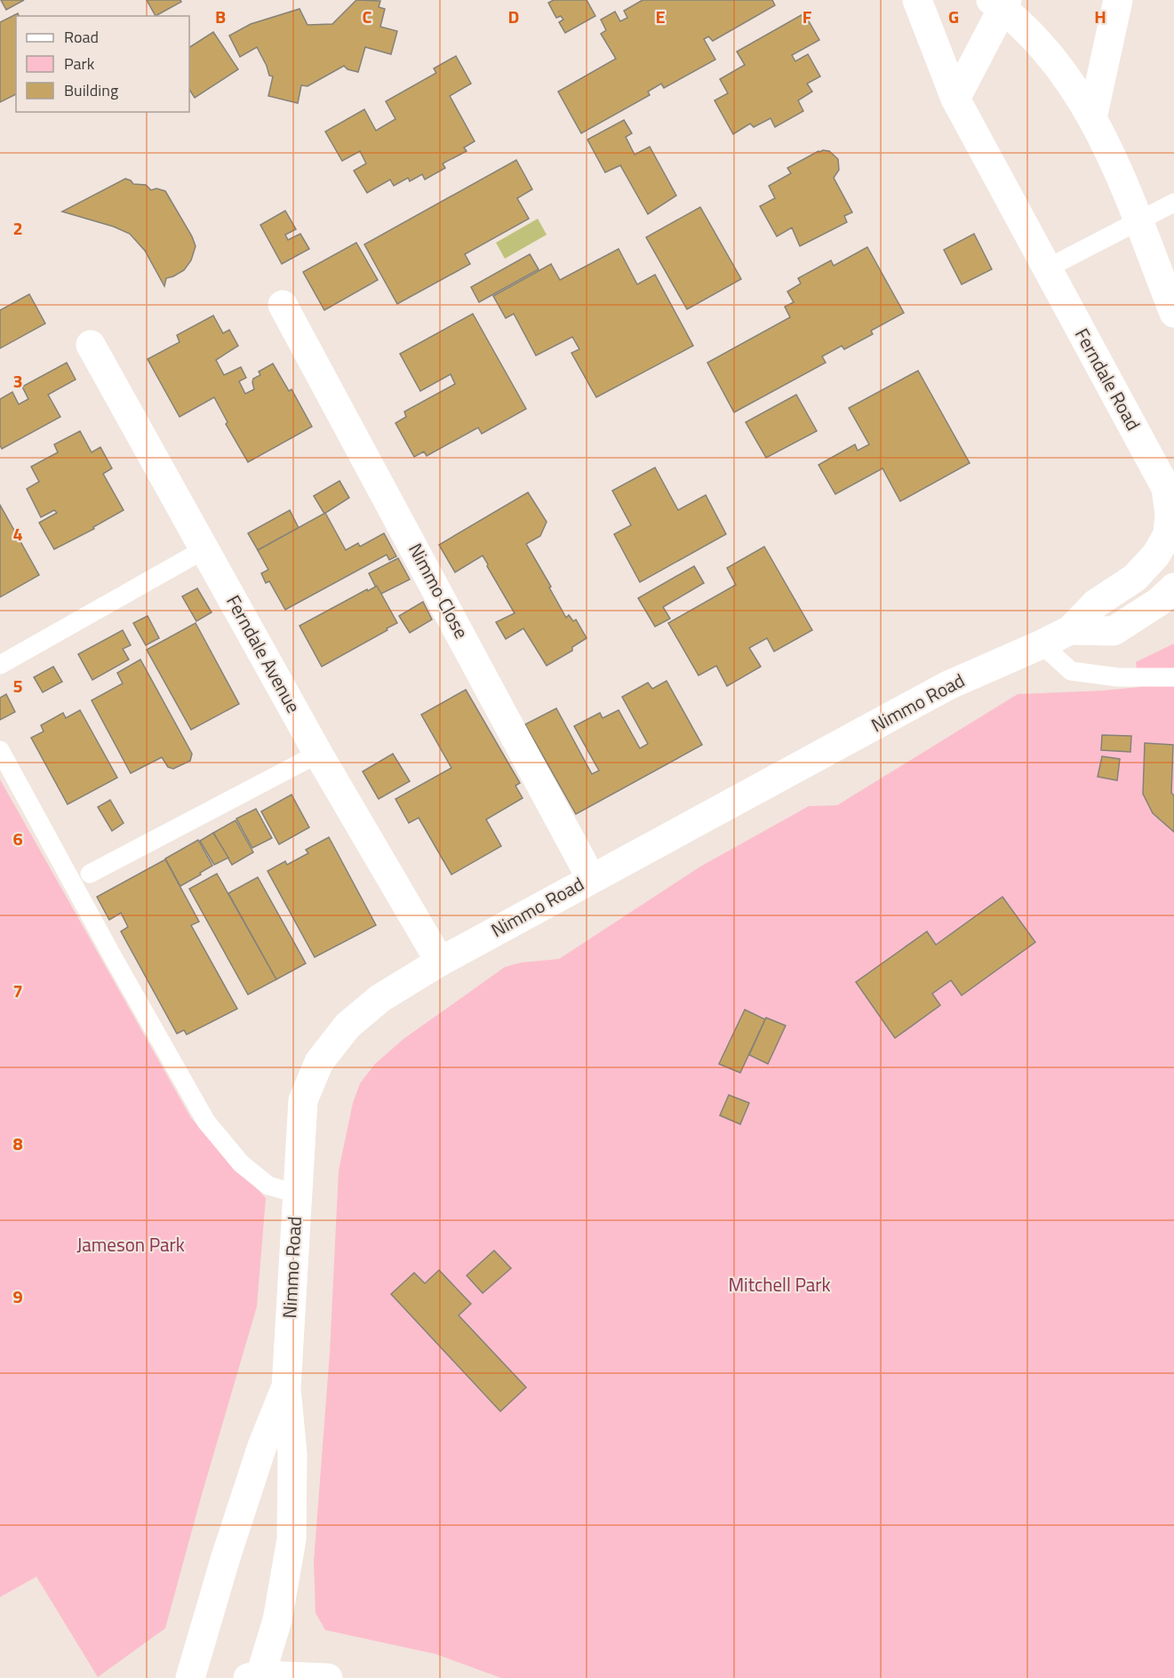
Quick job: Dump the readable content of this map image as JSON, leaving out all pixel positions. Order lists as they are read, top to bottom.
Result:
{
  "streets": {
    "street": [
      "Ferndale Road",
      "Nimmo Close",
      "Ferndale Avenue",
      "Nimmo Road"
    ]
  },
  "crossings": [
    ["Ferndale Road", "Nimmo Road"],
    ["Nimmo Close", "Nimmo Road"],
    ["Ferndale Avenue", "Nimmo Road"]
  ],
  "parks": ["Jameson Park", "Mitchell Park"],
  "legend": ["Road", "Park", "Building"],
  "grid": {
    "columns": [
      "B",
      "C",
      "D",
      "E",
      "F",
      "G",
      "H"
    ],
    "rows": [
      "2",
      "3",
      "4",
      "5",
      "6",
      "7",
      "8",
      "9"
    ]
  }
}
